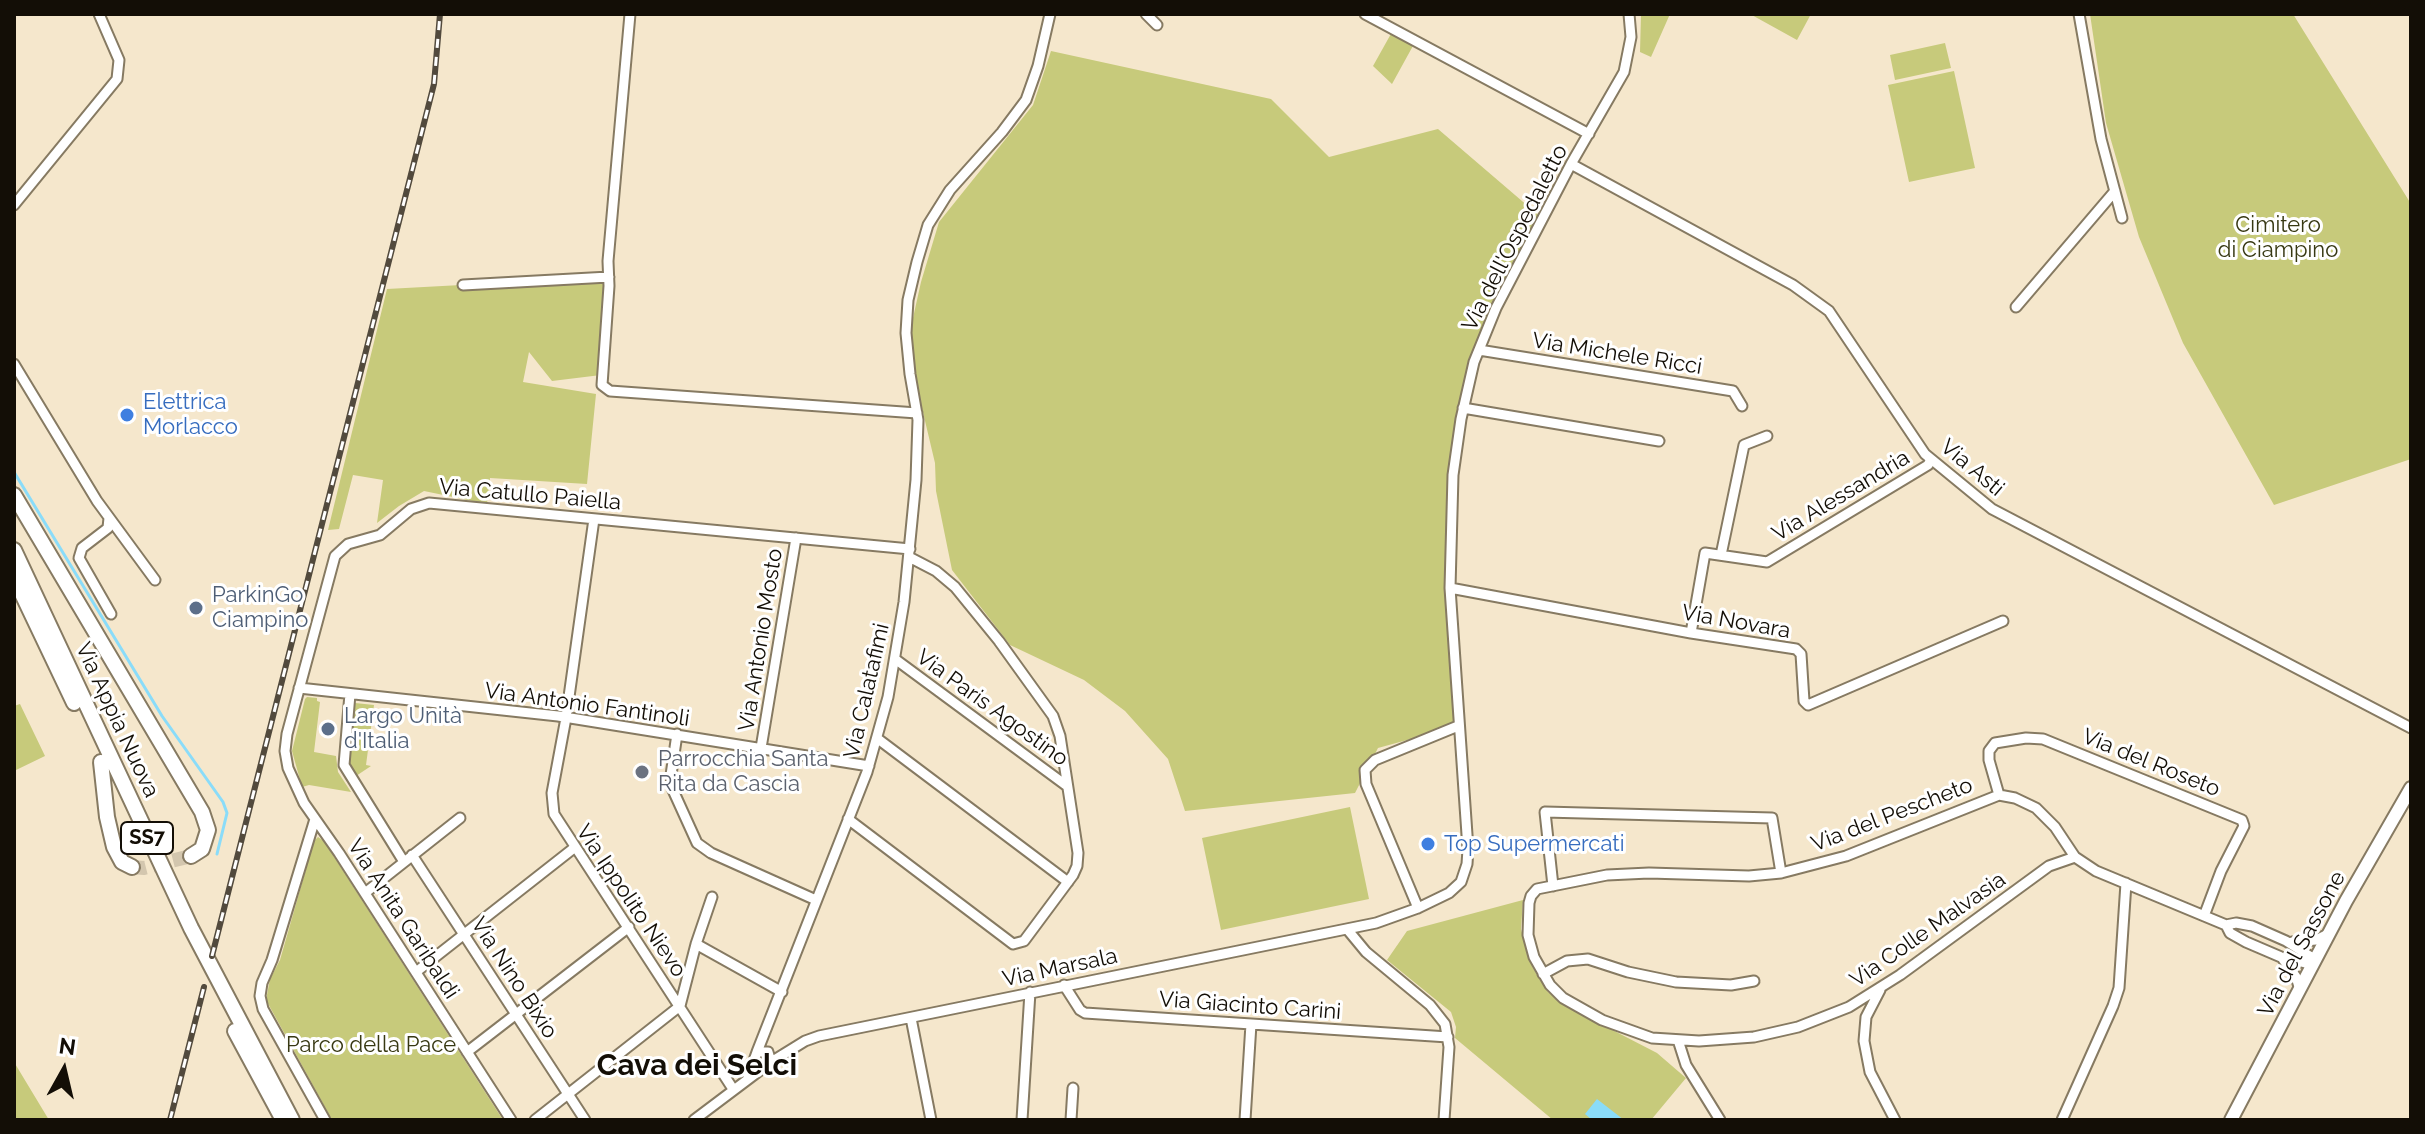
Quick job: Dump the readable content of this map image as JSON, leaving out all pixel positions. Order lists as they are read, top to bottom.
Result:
{
  "streets": {
    "main road": ["Via Appia Nuova", "SS7", "Via del Sassone"],
    "street": [
      "Via dell'Ospedaletto",
      "Via Michele Ricci",
      "Via Asti",
      "Via Catullo Paiella",
      "Via Alessandria",
      "Via Novara",
      "Via Antonio Mosto",
      "Via Calatafimi",
      "Via Antonio Fantinoli",
      "Via Paris Agostino",
      "Via del Roseto",
      "Via del Pescheto",
      "Via Ippolito Nievo",
      "Via Anita Garibaldi",
      "Via Colle Malvasia",
      "Via Marsala",
      "Via Nino Bixio",
      "Via Giacinto Carini"
    ]
  },
  "crossings": [
    ["Via dell'Ospedaletto", "Via Michele Ricci"],
    ["Via dell'Ospedaletto", "Via Asti"],
    ["Via dell'Ospedaletto", "Via Novara"],
    ["Via dell'Ospedaletto", "Via Marsala"],
    ["Via Asti", "Via Alessandria"],
    ["Via Catullo Paiella", "Via Antonio Mosto"],
    ["Via Catullo Paiella", "Via Calatafimi"],
    ["Via Catullo Paiella", "Via Antonio Fantinoli"],
    ["Via Catullo Paiella", "Via Paris Agostino"],
    ["Via Catullo Paiella", "Via Ippolito Nievo"],
    ["Via Catullo Paiella", "Via Anita Garibaldi"],
    ["Via Antonio Mosto", "Via Antonio Fantinoli"],
    ["Via Calatafimi", "Via Antonio Fantinoli"],
    ["Via Calatafimi", "Via Paris Agostino"],
    ["Via Calatafimi", "Via Marsala"],
    ["Via Antonio Fantinoli", "Via Ippolito Nievo"],
    ["Via del Roseto", "Via del Pescheto"],
    ["Via del Pescheto", "Via Colle Malvasia"],
    ["Via Marsala", "Via Giacinto Carini"]
  ],
  "districts": ["Cava dei Selci"],
  "parks": ["Cimitero di Ciampino", "Parco della Pace"],
  "places": [
    "Elettrica Morlacco",
    "ParkinGo Ciampino",
    "Largo Unità d'Italia",
    "Parrocchia Santa Rita da Cascia",
    "Top Supermercati"
  ],
  "north": "top"
}
